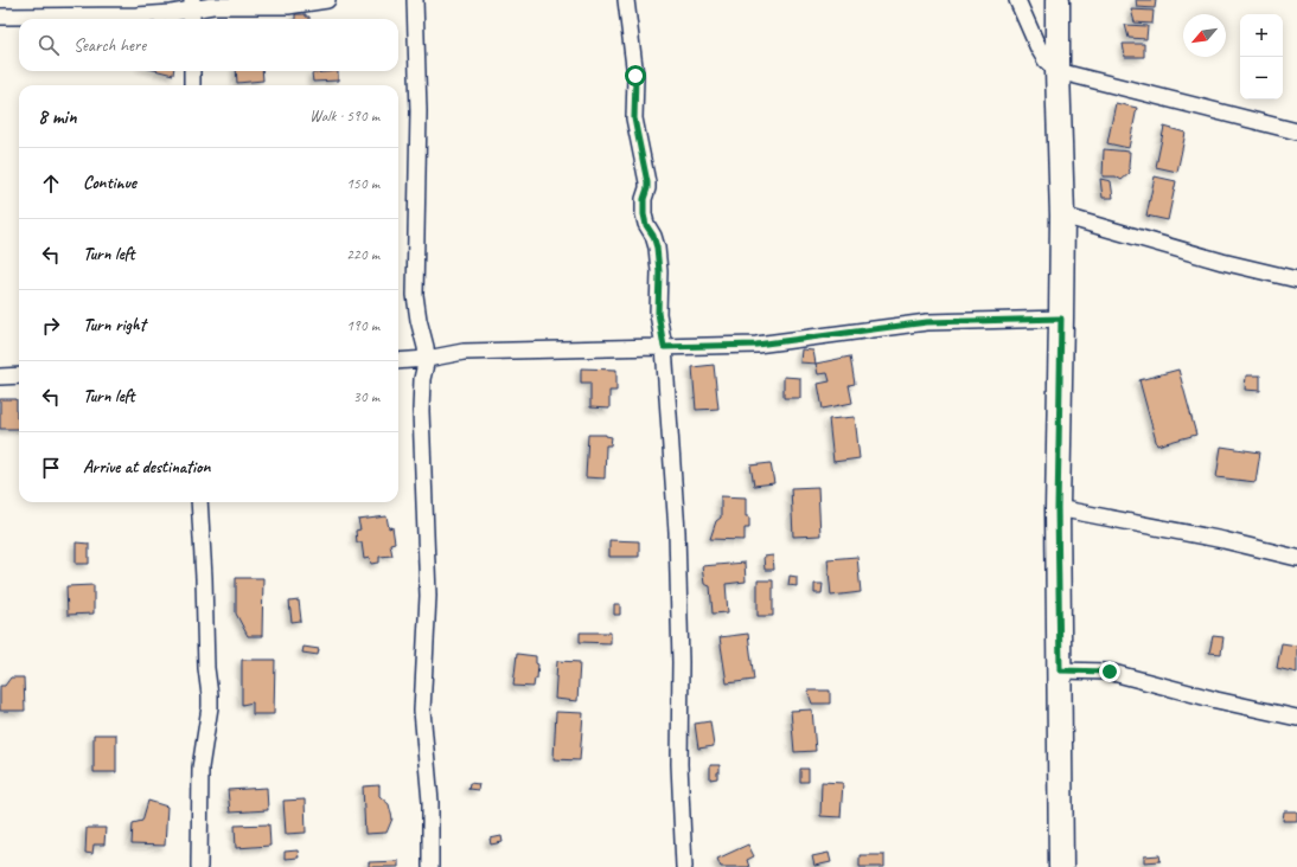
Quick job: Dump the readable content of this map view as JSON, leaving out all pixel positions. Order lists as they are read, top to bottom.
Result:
{
  "north": "bottom left",
  "page": {
    "map_buttons": ["+", "−"],
    "search": "Search here",
    "heading": ["8 min", "Walk · 590 m"],
    "list": [
      ["Continue", "150 m"],
      ["Turn left", "220 m"],
      ["Turn right", "190 m"],
      ["Turn left", "30 m"],
      "Arrive at destination"
    ]
  }
}
